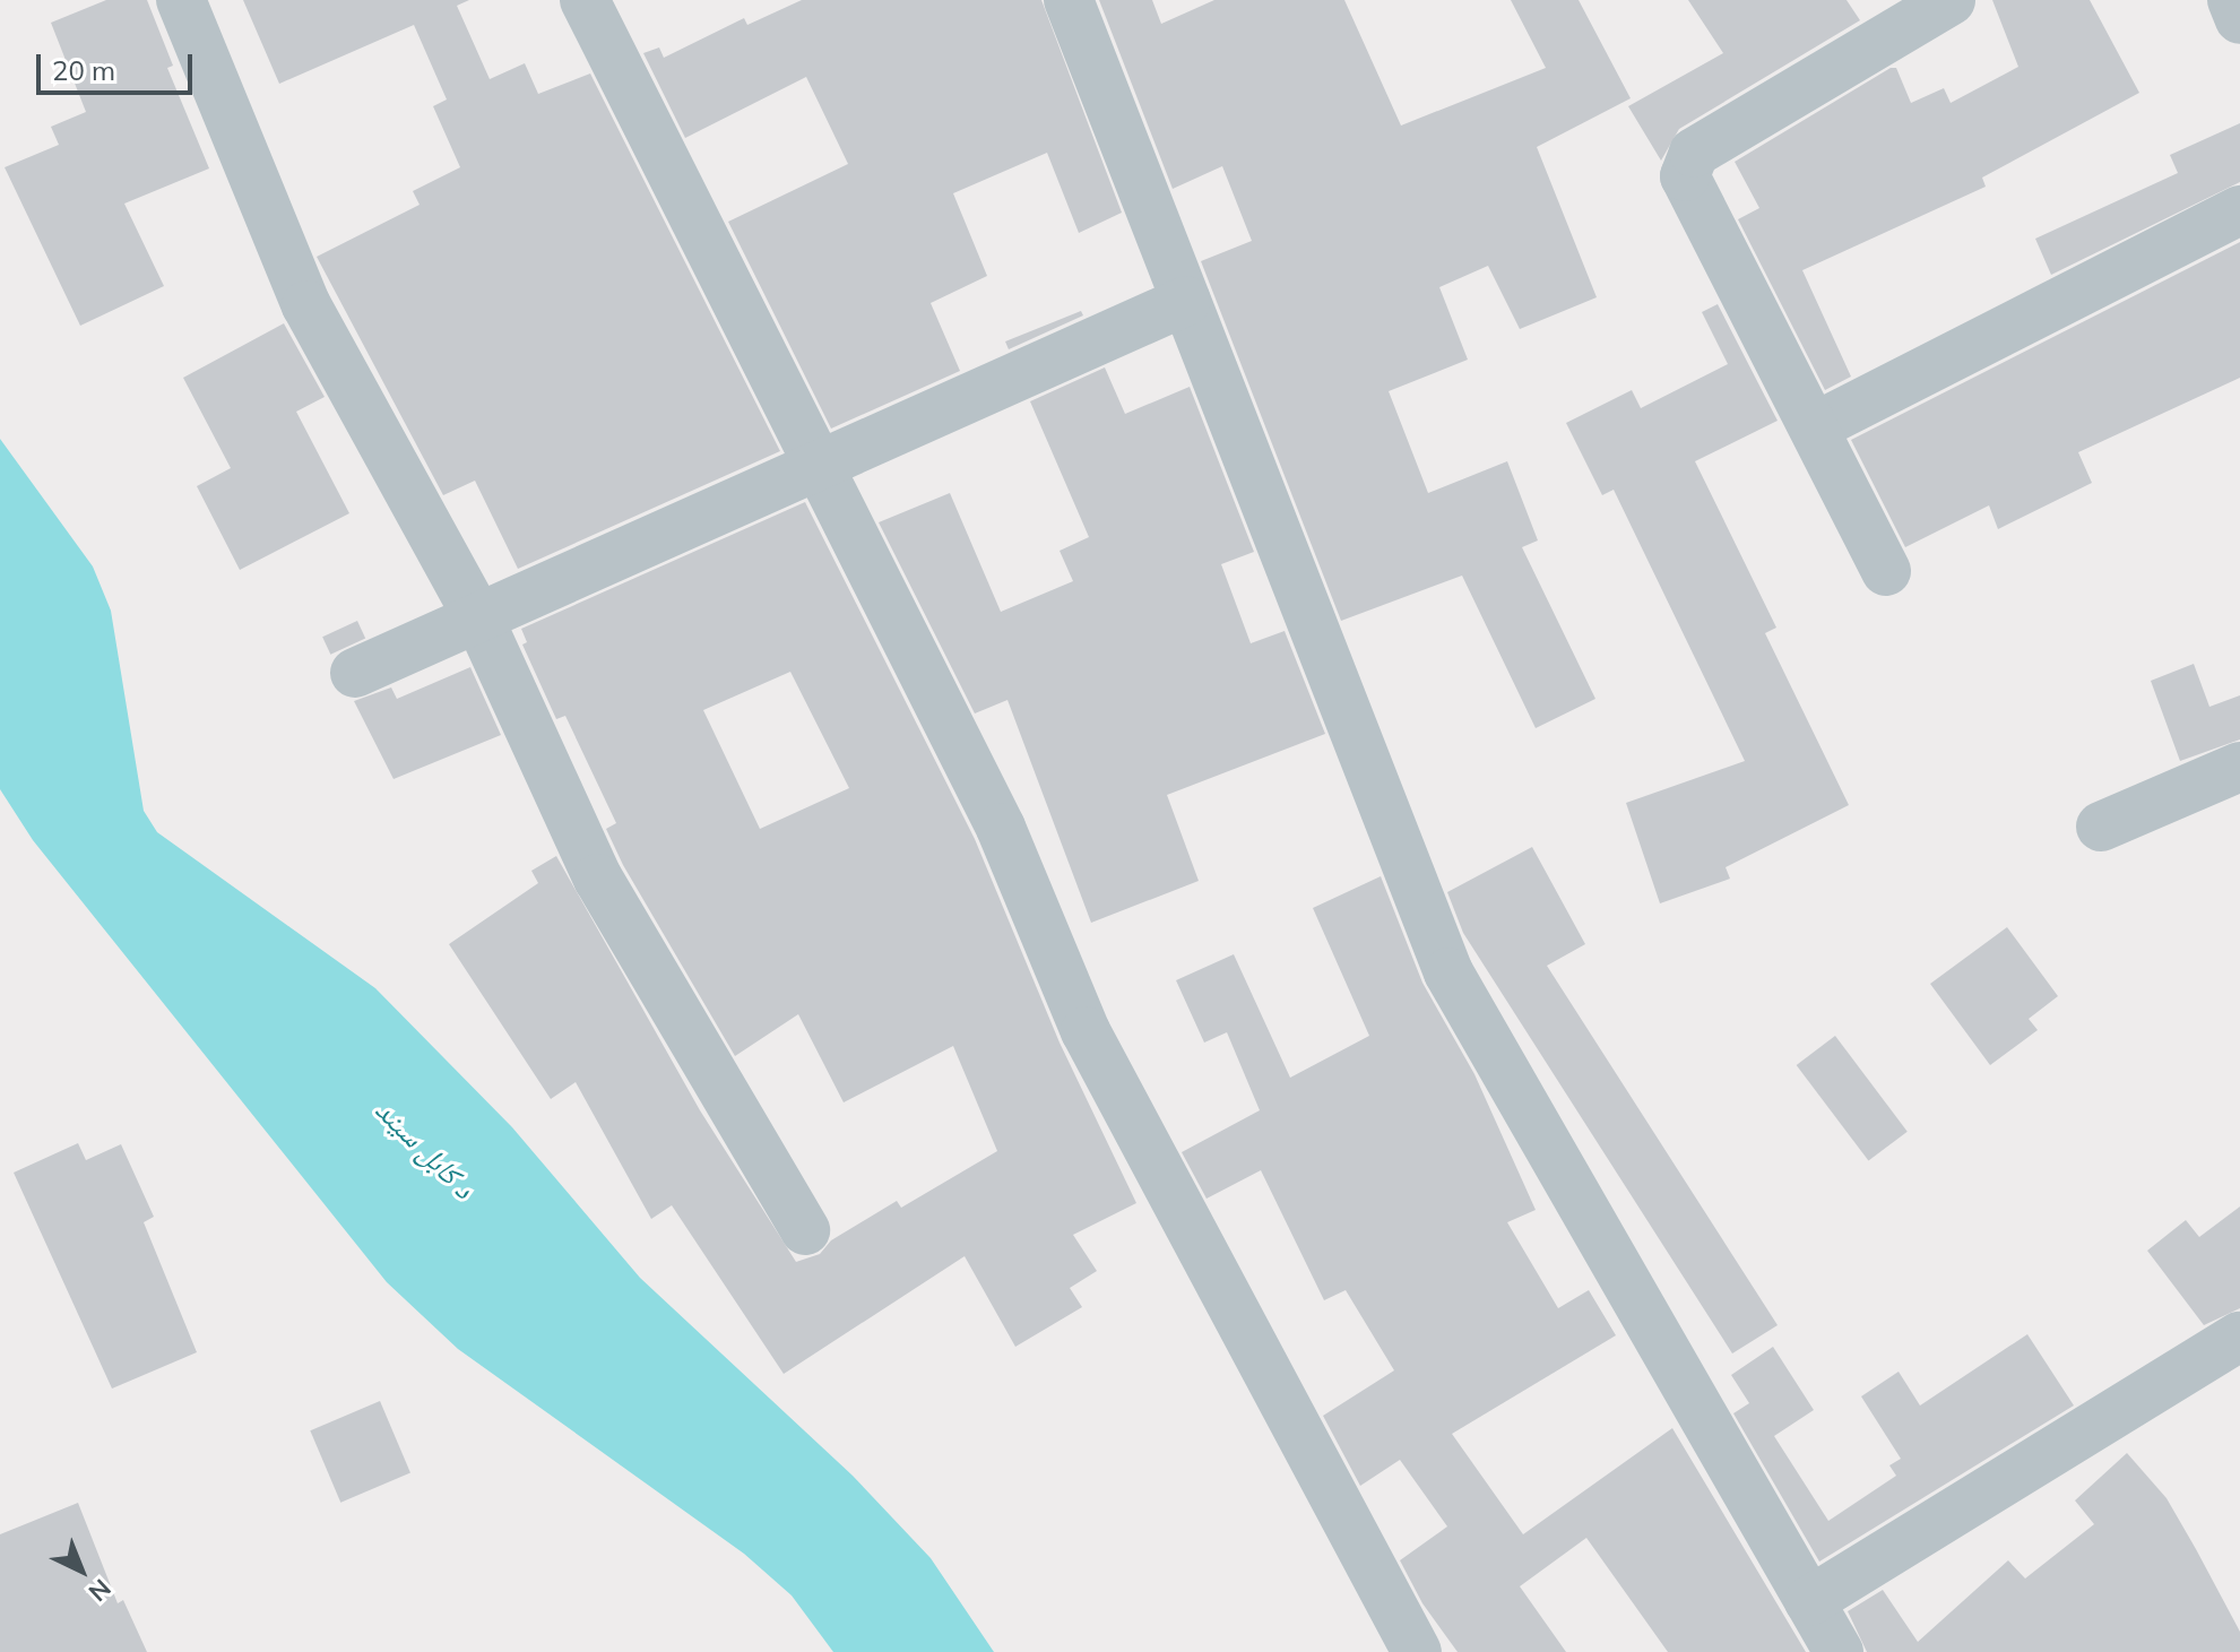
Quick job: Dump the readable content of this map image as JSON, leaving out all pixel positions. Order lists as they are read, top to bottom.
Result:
{
  "water": ["د کابل سيند"],
  "scale_bar": "20 m",
  "north": "bottom right"
}
